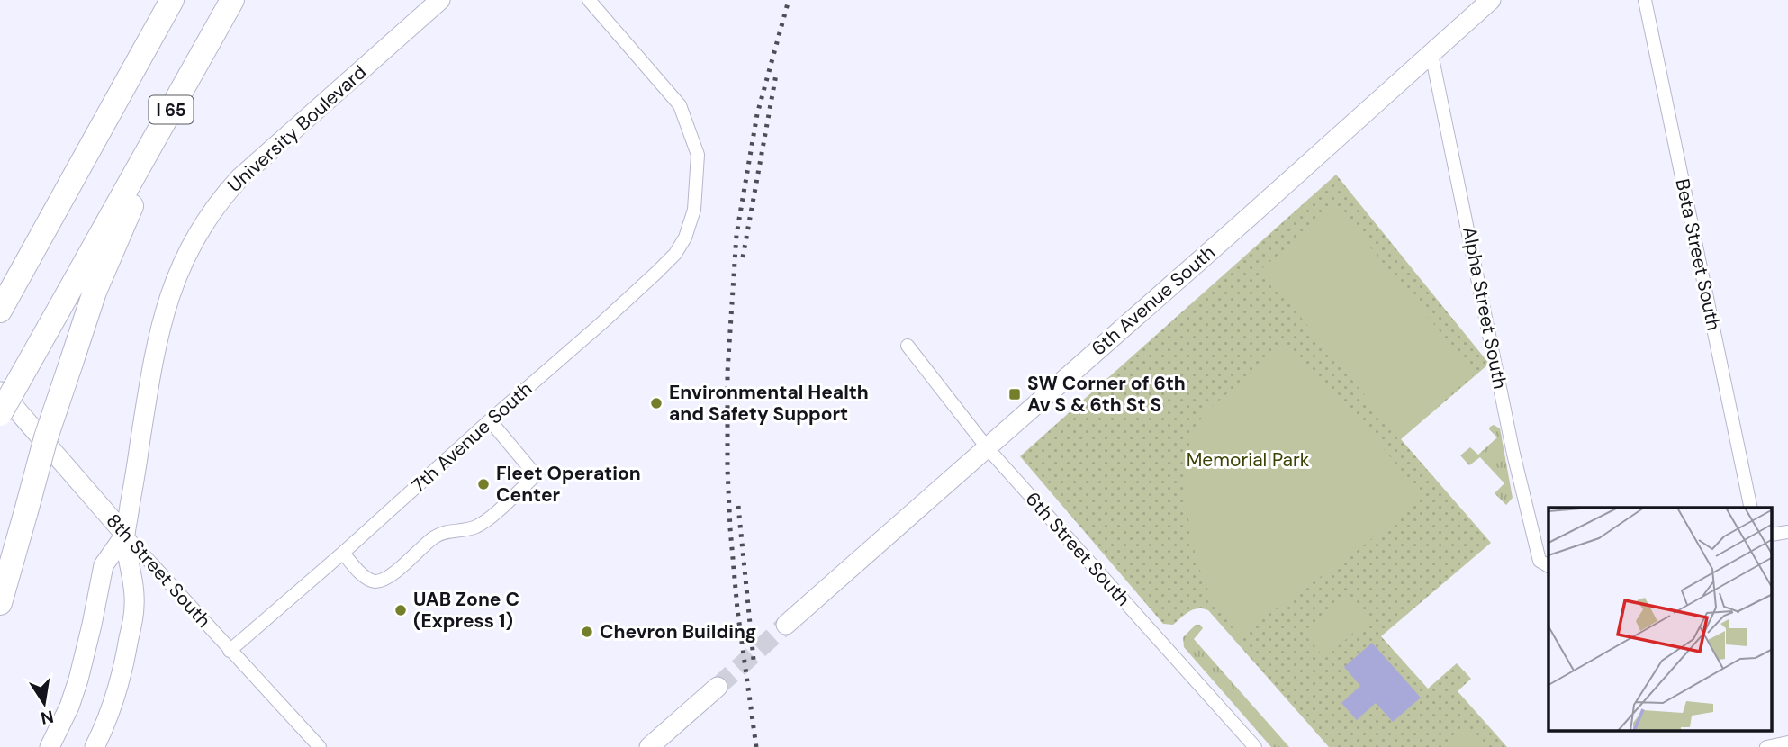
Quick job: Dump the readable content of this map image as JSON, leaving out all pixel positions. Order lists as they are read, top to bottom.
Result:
{
  "streets": {
    "highway": ["I 65"],
    "main road": ["University Boulevard", "6th Avenue South", "8th Street South"],
    "street": [
      "Beta Street South",
      "Alpha Street South",
      "7th Avenue South",
      "6th Street South"
    ]
  },
  "crossings": [
    ["University Boulevard", "8th Street South"],
    ["6th Avenue South", "Alpha Street South"],
    ["6th Avenue South", "6th Street South"],
    ["7th Avenue South", "8th Street South"]
  ],
  "parks": ["Memorial Park"],
  "places": {
    "transit": ["SW Corner of 6th Av S & 6th St S"],
    "other": [
      "Environmental Health and Safety Support",
      "Fleet Operation Center",
      "UAB Zone C (Express 1)",
      "Chevron Building"
    ]
  },
  "north": "bottom"
}
